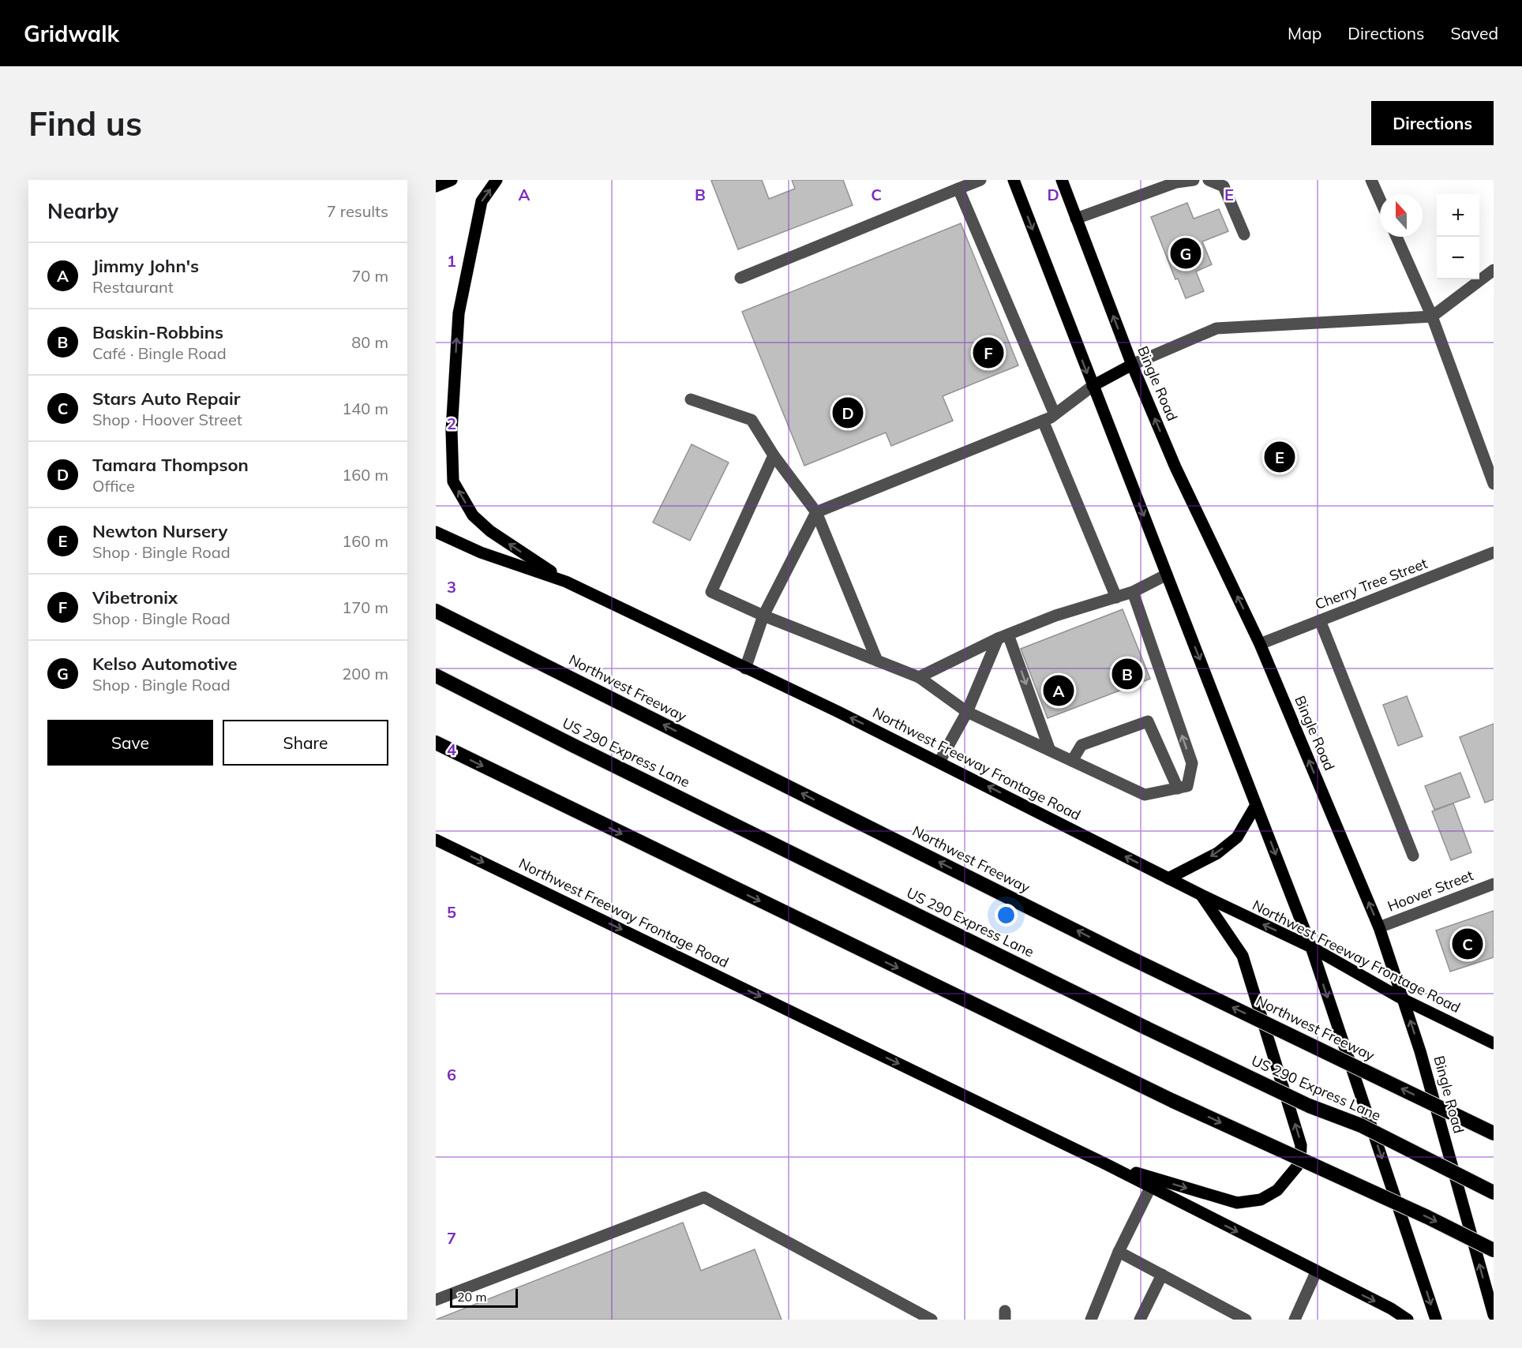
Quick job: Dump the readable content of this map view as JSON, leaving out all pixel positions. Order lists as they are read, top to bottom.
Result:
{
  "streets": {
    "highway": ["Northwest Freeway", "US 290 Express Lane"],
    "main road": ["Bingle Road", "Northwest Freeway Frontage Road"],
    "street": ["Cherry Tree Street", "Hoover Street"]
  },
  "crossings": [
    ["Bingle Road", "Cherry Tree Street"],
    ["Bingle Road", "Northwest Freeway Frontage Road"],
    ["Bingle Road", "Hoover Street"]
  ],
  "scale_bar": "20 m",
  "north": "top",
  "page": {
    "header": "Gridwalk",
    "nav": ["Map", "Directions", "Saved"],
    "buttons": [
      "Directions",
      ["Save", "Share"]
    ],
    "title": "Find us",
    "heading": ["Nearby", "7 results"],
    "map_buttons": ["+", "−"],
    "pins": [
      "G",
      "F",
      "D",
      "E",
      "B",
      "A",
      "C"
    ],
    "list": [
      {
        "mark": "A",
        "name": "Jimmy John's",
        "note": "Restaurant",
        "value": "70 m"
      },
      {
        "mark": "B",
        "name": "Baskin-Robbins",
        "note": "Café · Bingle Road",
        "value": "80 m"
      },
      {
        "mark": "C",
        "name": "Stars Auto Repair",
        "note": "Shop · Hoover Street",
        "value": "140 m"
      },
      {
        "mark": "D",
        "name": "Tamara Thompson",
        "note": "Office",
        "value": "160 m"
      },
      {
        "mark": "E",
        "name": "Newton Nursery",
        "note": "Shop · Bingle Road",
        "value": "160 m"
      },
      {
        "mark": "F",
        "name": "Vibetronix",
        "note": "Shop · Bingle Road",
        "value": "170 m"
      },
      {
        "mark": "G",
        "name": "Kelso Automotive",
        "note": "Shop · Bingle Road",
        "value": "200 m"
      }
    ],
    "scale": "20 m"
  },
  "grid": {
    "columns": [
      "A",
      "B",
      "C",
      "D",
      "E"
    ],
    "rows": [
      "1",
      "2",
      "3",
      "4",
      "5",
      "6",
      "7"
    ]
  }
}
